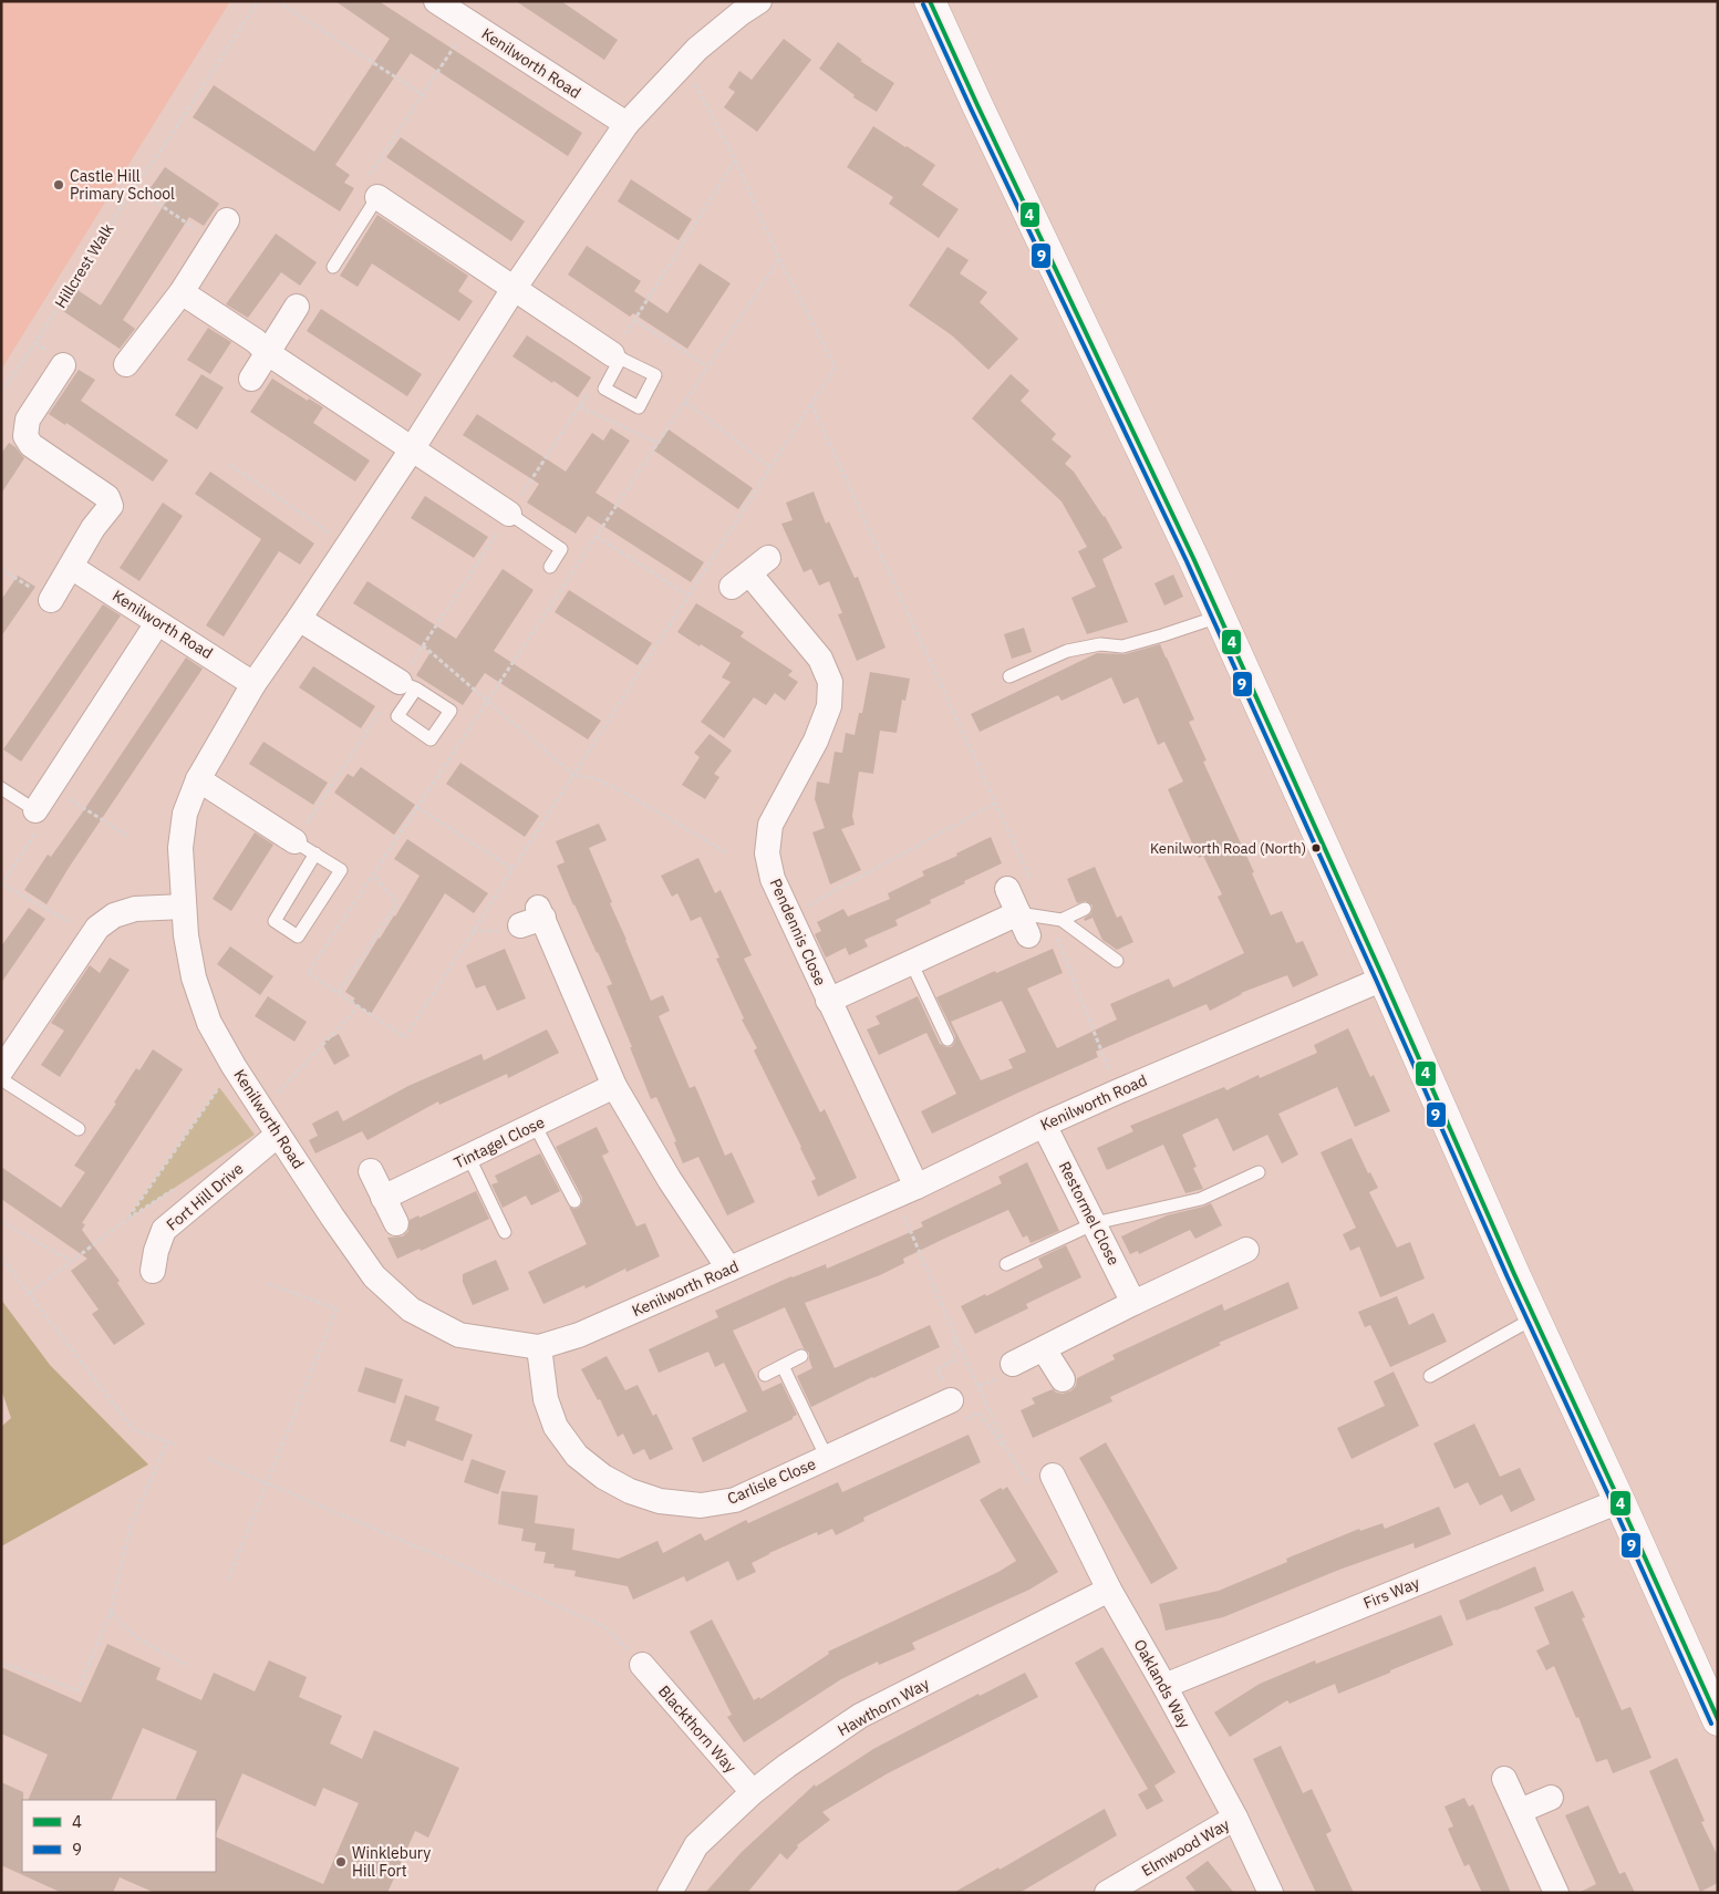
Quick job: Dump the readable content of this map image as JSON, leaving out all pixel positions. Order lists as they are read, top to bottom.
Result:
{
  "streets": {
    "street": [
      "Kenilworth Road",
      "Pendennis Close",
      "Tintagel Close",
      "Fort Hill Drive",
      "Restormel Close",
      "Carlisle Close",
      "Firs Way",
      "Oaklands Way",
      "Hawthorn Way",
      "Blackthorn Way",
      "Elmwood Way"
    ],
    "path": ["Hillcrest Walk"]
  },
  "crossings": [
    ["Kenilworth Road", "Pendennis Close"],
    ["Kenilworth Road", "Fort Hill Drive"],
    ["Kenilworth Road", "Restormel Close"],
    ["Kenilworth Road", "Carlisle Close"],
    ["Firs Way", "Oaklands Way"],
    ["Oaklands Way", "Hawthorn Way"],
    ["Oaklands Way", "Elmwood Way"],
    ["Hawthorn Way", "Blackthorn Way"]
  ],
  "places": ["Castle Hill Primary School", "Kenilworth Road (North)", "Winklebury Hill Fort"],
  "lines": ["transit line 4", "transit line 9"],
  "legend": ["4", "9"]
}
